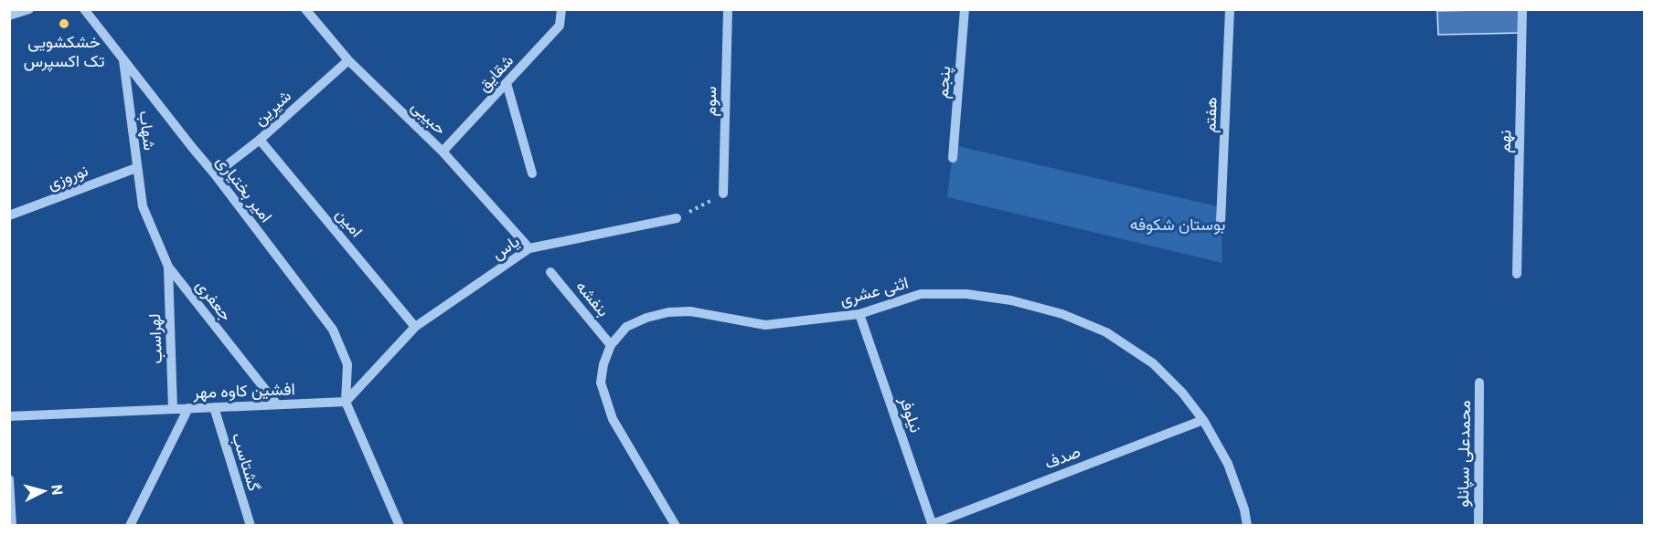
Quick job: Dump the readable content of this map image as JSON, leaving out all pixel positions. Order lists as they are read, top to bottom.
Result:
{
  "streets": {
    "street": [
      "شقایق",
      "پنجم",
      "سوم",
      "شیرین",
      "هفتم",
      "حبیبی",
      "شهاب",
      "نهم",
      "نوروزی",
      "امیر بختیاری",
      "امین",
      "یاس",
      "اثنی عشری",
      "بنفشه",
      "جعفری",
      "لهراسب",
      "افشین کاوه مهر",
      "نیلوفر",
      "محمدعلی سپانلو",
      "صدف",
      "گشتاسب"
    ]
  },
  "crossings": [
    ["شقایق", "حبیبی"],
    ["شیرین", "حبیبی"],
    ["شیرین", "امیر بختیاری"],
    ["شیرین", "امین"],
    ["حبیبی", "یاس"],
    ["شهاب", "نوروزی"],
    ["شهاب", "امیر بختیاری"],
    ["شهاب", "جعفری"],
    ["امیر بختیاری", "یاس"],
    ["امیر بختیاری", "افشین کاوه مهر"],
    ["امین", "یاس"],
    ["یاس", "افشین کاوه مهر"],
    ["اثنی عشری", "بنفشه"],
    ["اثنی عشری", "نیلوفر"],
    ["اثنی عشری", "صدف"],
    ["جعفری", "لهراسب"],
    ["جعفری", "افشین کاوه مهر"],
    ["لهراسب", "افشین کاوه مهر"],
    ["افشین کاوه مهر", "گشتاسب"],
    ["نیلوفر", "صدف"]
  ],
  "parks": ["بوستان شکوفه"],
  "places": ["خشکشویی تک اکسپرس"],
  "north": "right"
}
